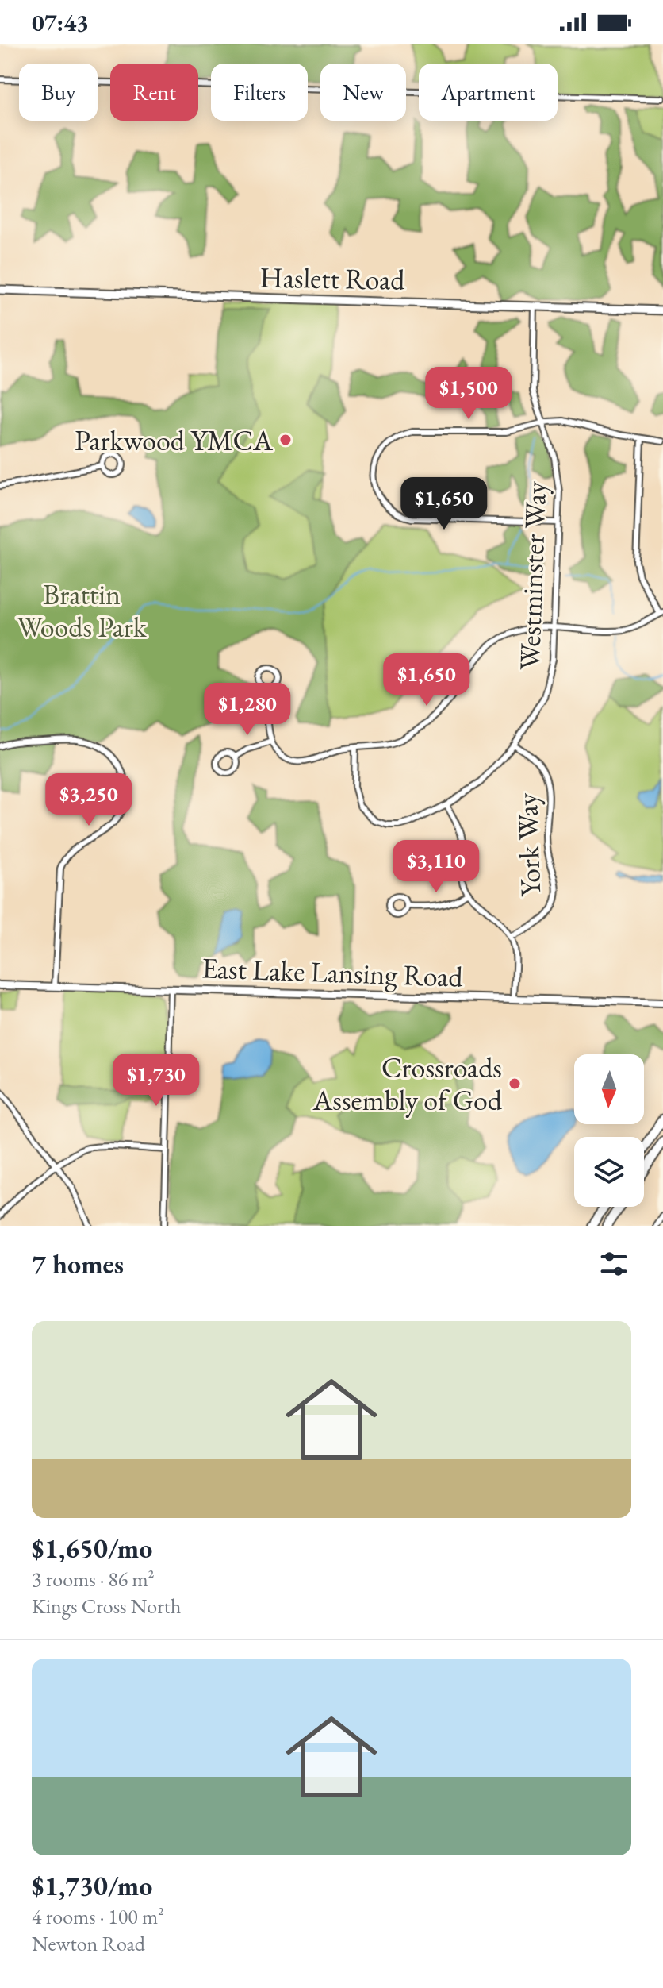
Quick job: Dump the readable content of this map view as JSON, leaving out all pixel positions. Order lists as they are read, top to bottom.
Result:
{
  "streets": {
    "main road": ["Haslett Road"],
    "street": ["Westminster Way", "York Way", "East Lake Lansing Road"]
  },
  "crossings": [
    ["Haslett Road", "Westminster Way"],
    ["Westminster Way", "York Way"]
  ],
  "parks": ["Brattin Woods Park"],
  "places": ["Parkwood YMCA", "Crossroads Assembly of God"],
  "north": "bottom",
  "page": {
    "status": "07:43",
    "chip": [
      "Buy",
      "Rent",
      "Filters",
      "New",
      "Apartment"
    ],
    "price": [
      "$1,500",
      "$1,650",
      "$1,650",
      "$1,280",
      "$3,250",
      "$3,110",
      "$1,730"
    ],
    "heading": "7 homes",
    "list": [
      {
        "name": "$1,650/mo",
        "note": "3 rooms · 86 m² · Kings Cross North"
      },
      {
        "name": "$1,730/mo",
        "note": "4 rooms · 100 m² · Newton Road"
      }
    ]
  }
}
